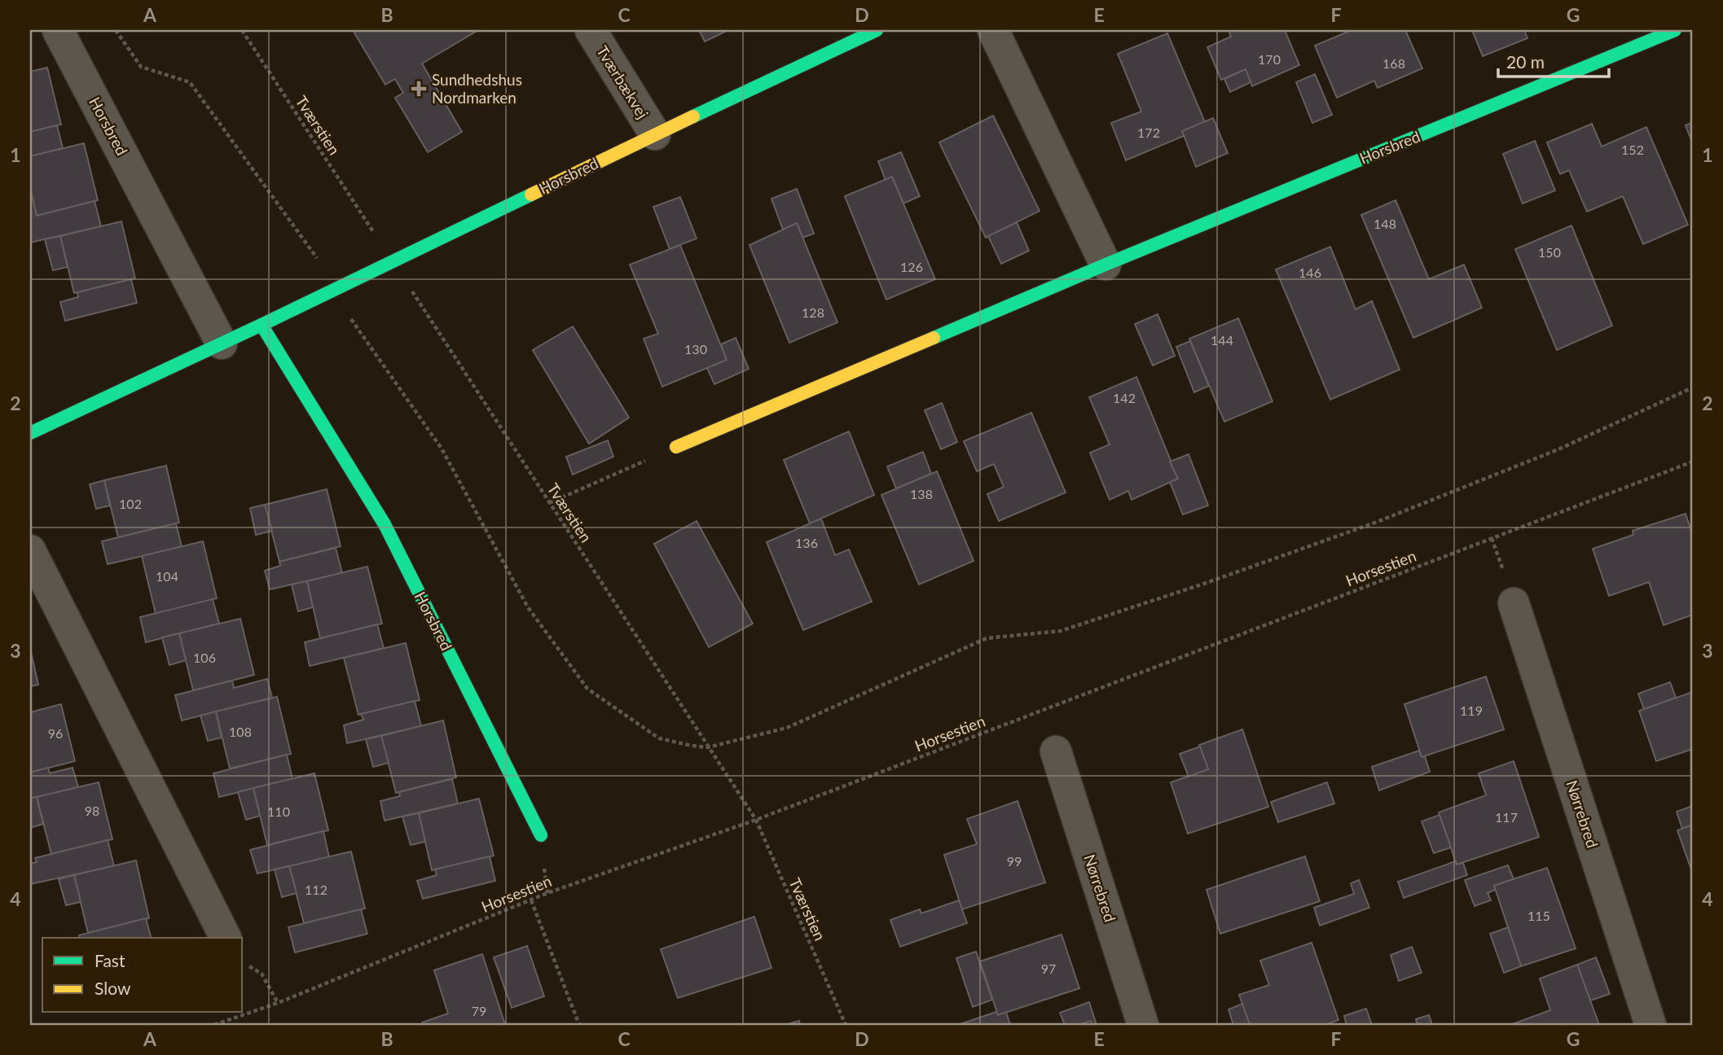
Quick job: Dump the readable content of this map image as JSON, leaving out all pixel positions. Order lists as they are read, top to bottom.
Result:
{
  "streets": {
    "street": ["Tværbækvej", "Horsbred", "Nørrebred"],
    "path": ["Tværstien", "Horsestien"]
  },
  "crossings": [
    ["Tværbækvej", "Horsbred"],
    ["Tværstien", "Horsbred"],
    ["Tværstien", "Horsestien"]
  ],
  "places": {
    "health": ["Sundhedshus Nordmarken"]
  },
  "house_numbers": [
    "170",
    "168",
    "172",
    "152",
    "148",
    "150",
    "126",
    "146",
    "128",
    "144",
    "130",
    "142",
    "138",
    "102",
    "136",
    "104",
    "106",
    "119",
    "108",
    "96",
    "98",
    "110",
    "117",
    "99",
    "112",
    "115",
    "97",
    "79"
  ],
  "legend": ["Fast", "Slow"],
  "scale_bar": "20 m",
  "grid": {
    "columns": [
      "A",
      "B",
      "C",
      "D",
      "E",
      "F",
      "G"
    ],
    "rows": [
      "1",
      "2",
      "3",
      "4"
    ]
  }
}
